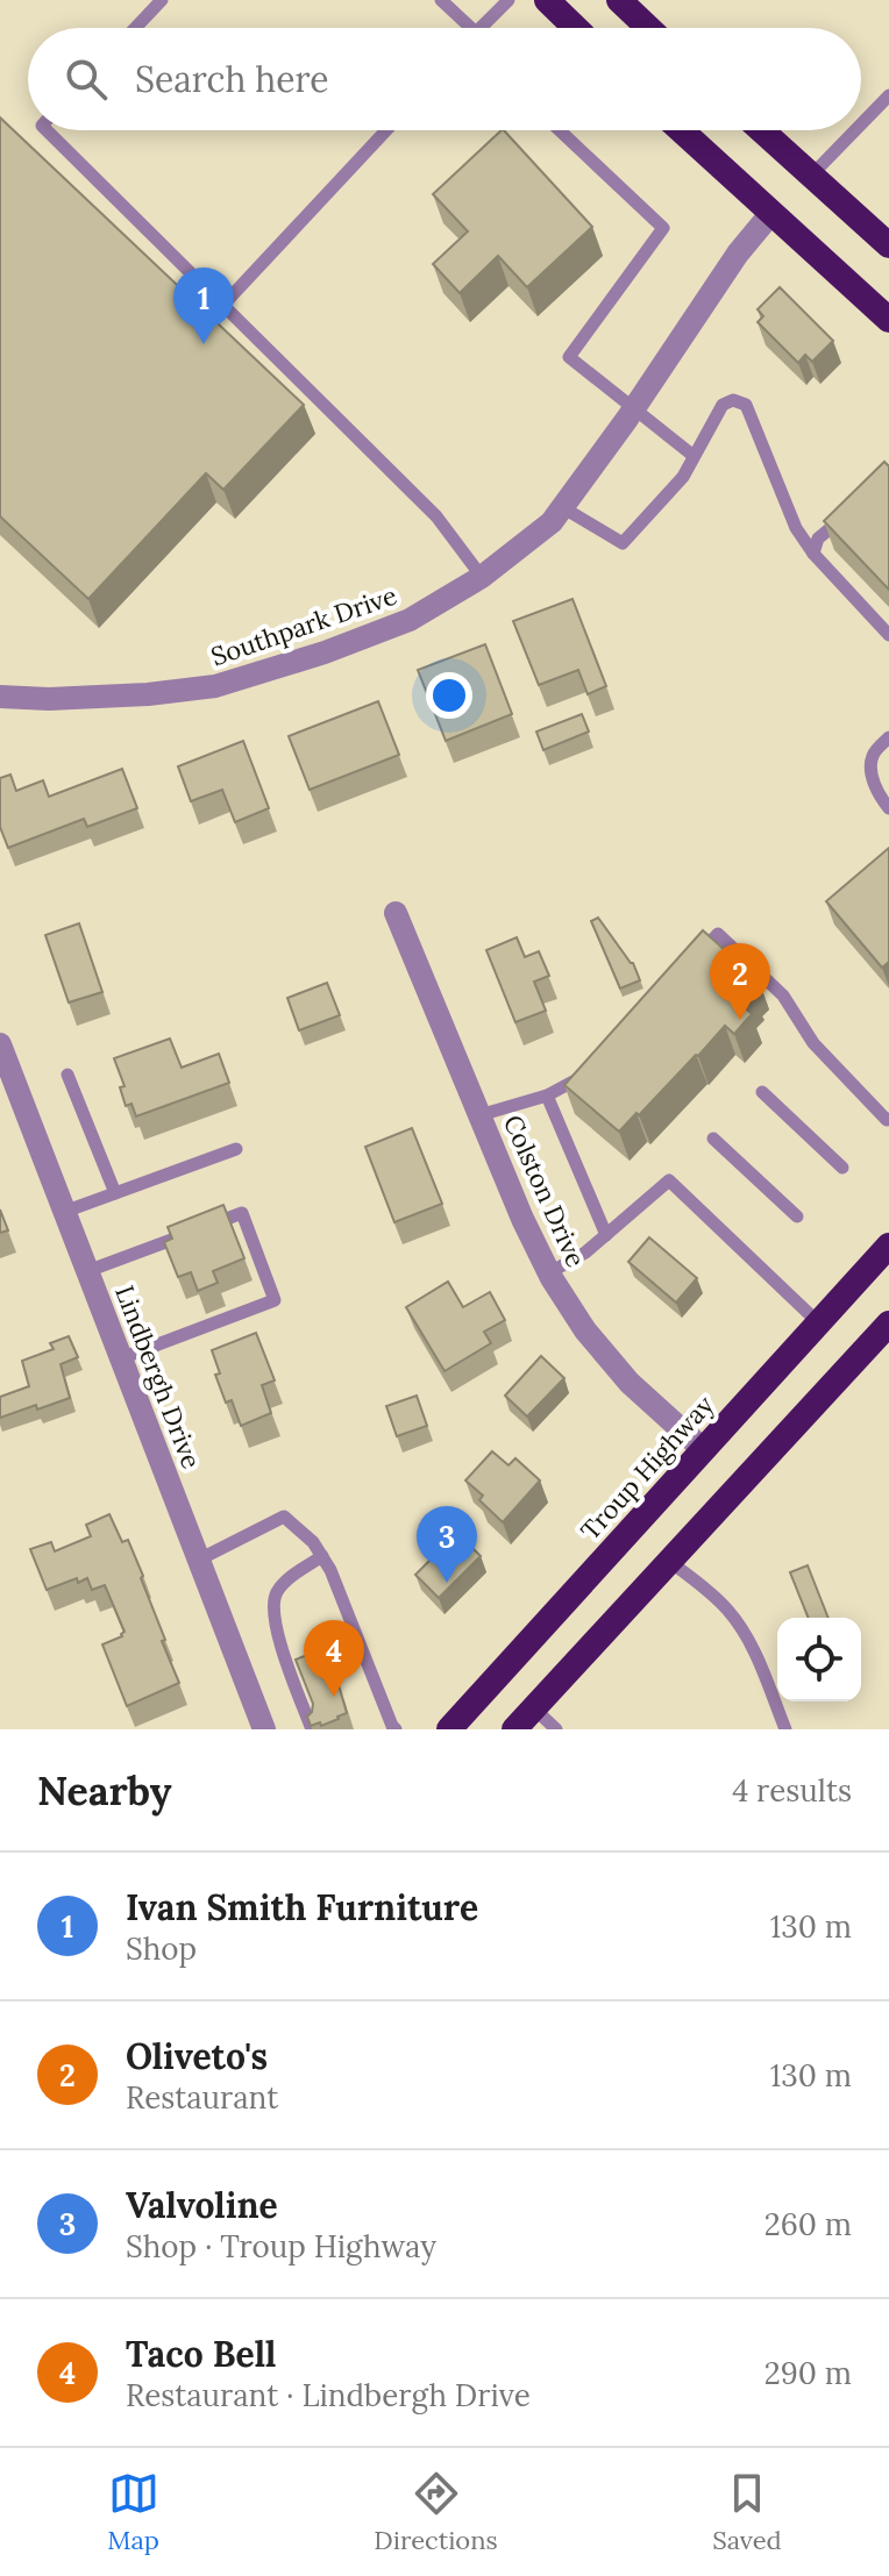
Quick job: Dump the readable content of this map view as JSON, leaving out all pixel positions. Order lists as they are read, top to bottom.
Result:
{
  "streets": {
    "highway": ["Troup Highway"],
    "street": ["Southpark Drive", "Colston Drive", "Lindbergh Drive"]
  },
  "crossings": [
    ["Colston Drive", "Troup Highway"]
  ],
  "page": {
    "search": "Search here",
    "pins": [
      "1",
      "2",
      "3",
      "4"
    ],
    "heading": ["Nearby", "4 results"],
    "list": [
      {
        "mark": "1",
        "name": "Ivan Smith Furniture",
        "note": "Shop",
        "value": "130 m"
      },
      {
        "mark": "2",
        "name": "Oliveto's",
        "note": "Restaurant",
        "value": "130 m"
      },
      {
        "mark": "3",
        "name": "Valvoline",
        "note": "Shop · Troup Highway",
        "value": "260 m"
      },
      {
        "mark": "4",
        "name": "Taco Bell",
        "note": "Restaurant · Lindbergh Drive",
        "value": "290 m"
      }
    ],
    "nav": ["Map", "Directions", "Saved"]
  }
}
